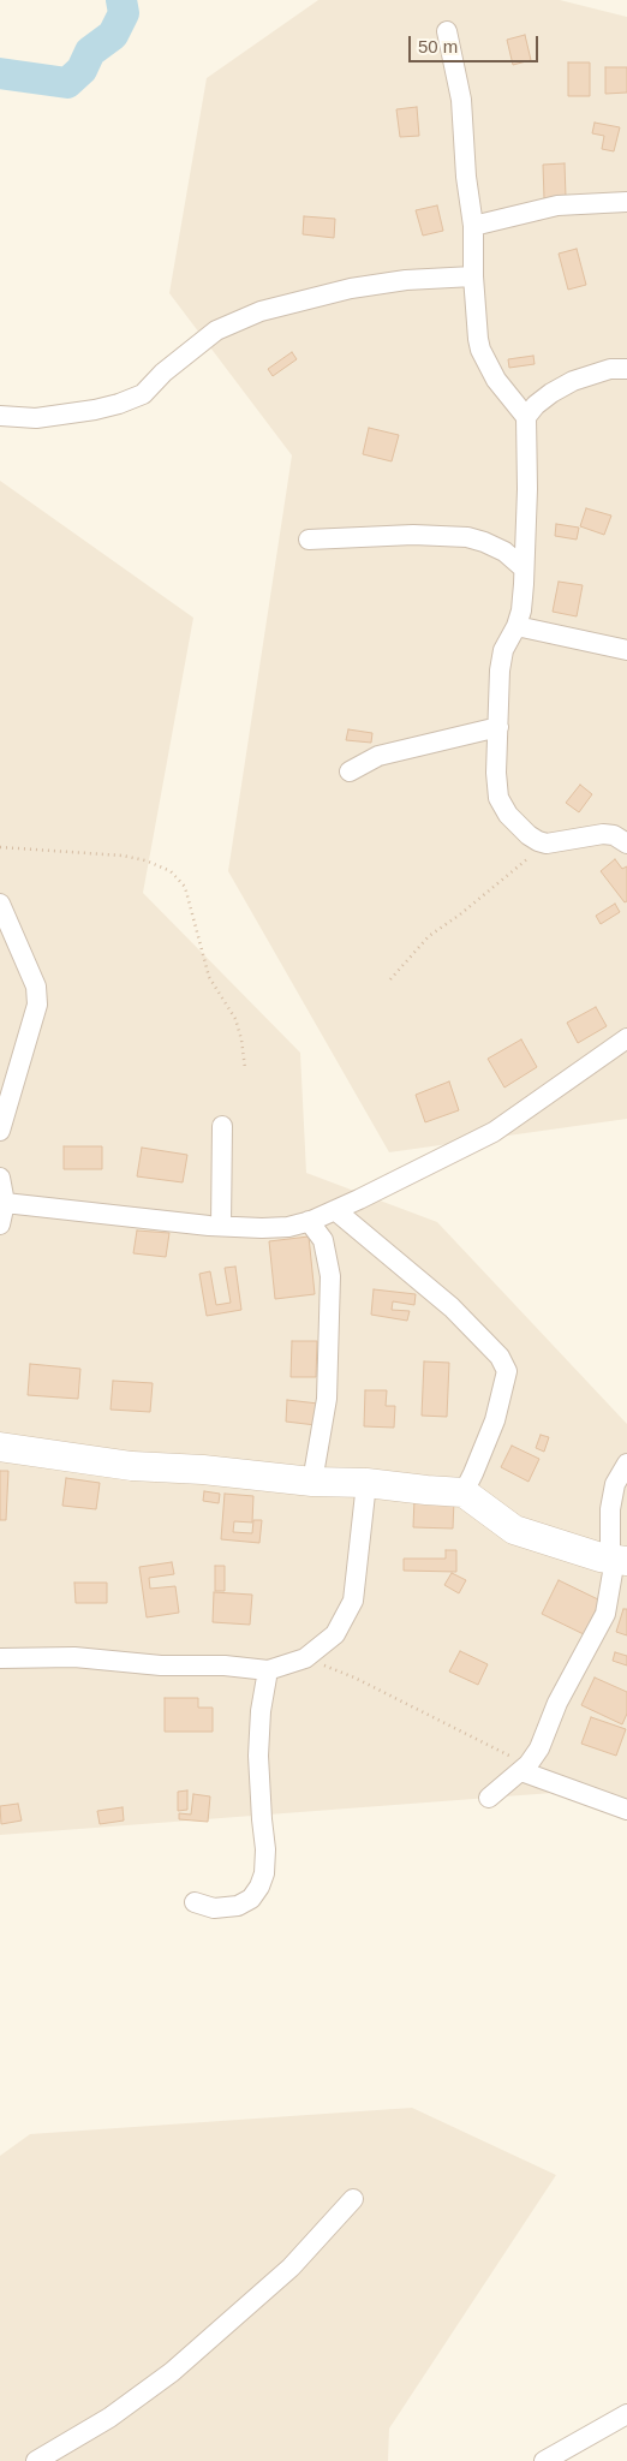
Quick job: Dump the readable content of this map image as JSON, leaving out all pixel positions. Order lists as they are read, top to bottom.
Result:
{
  "scale_bar": "50 m"
}
